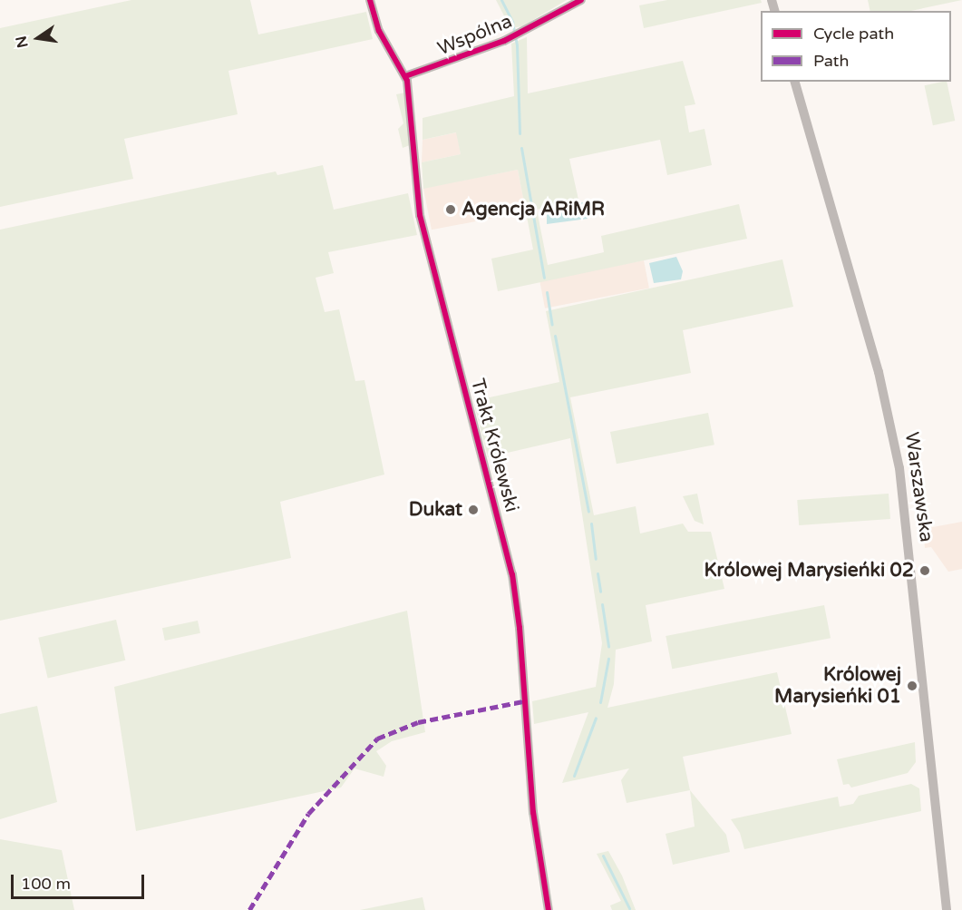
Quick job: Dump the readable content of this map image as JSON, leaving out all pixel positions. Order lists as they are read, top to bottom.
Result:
{
  "streets": {
    "street": ["Wspólna", "Trakt Królewski", "Warszawska"]
  },
  "crossings": [
    ["Wspólna", "Trakt Królewski"]
  ],
  "places": [
    "Agencja ARiMR",
    "Dukat",
    "Królowej Marysieńki 02",
    "Królowej Marysieńki 01"
  ],
  "legend": ["Cycle path", "Path"],
  "scale_bar": "100 m",
  "north": "left"
}
